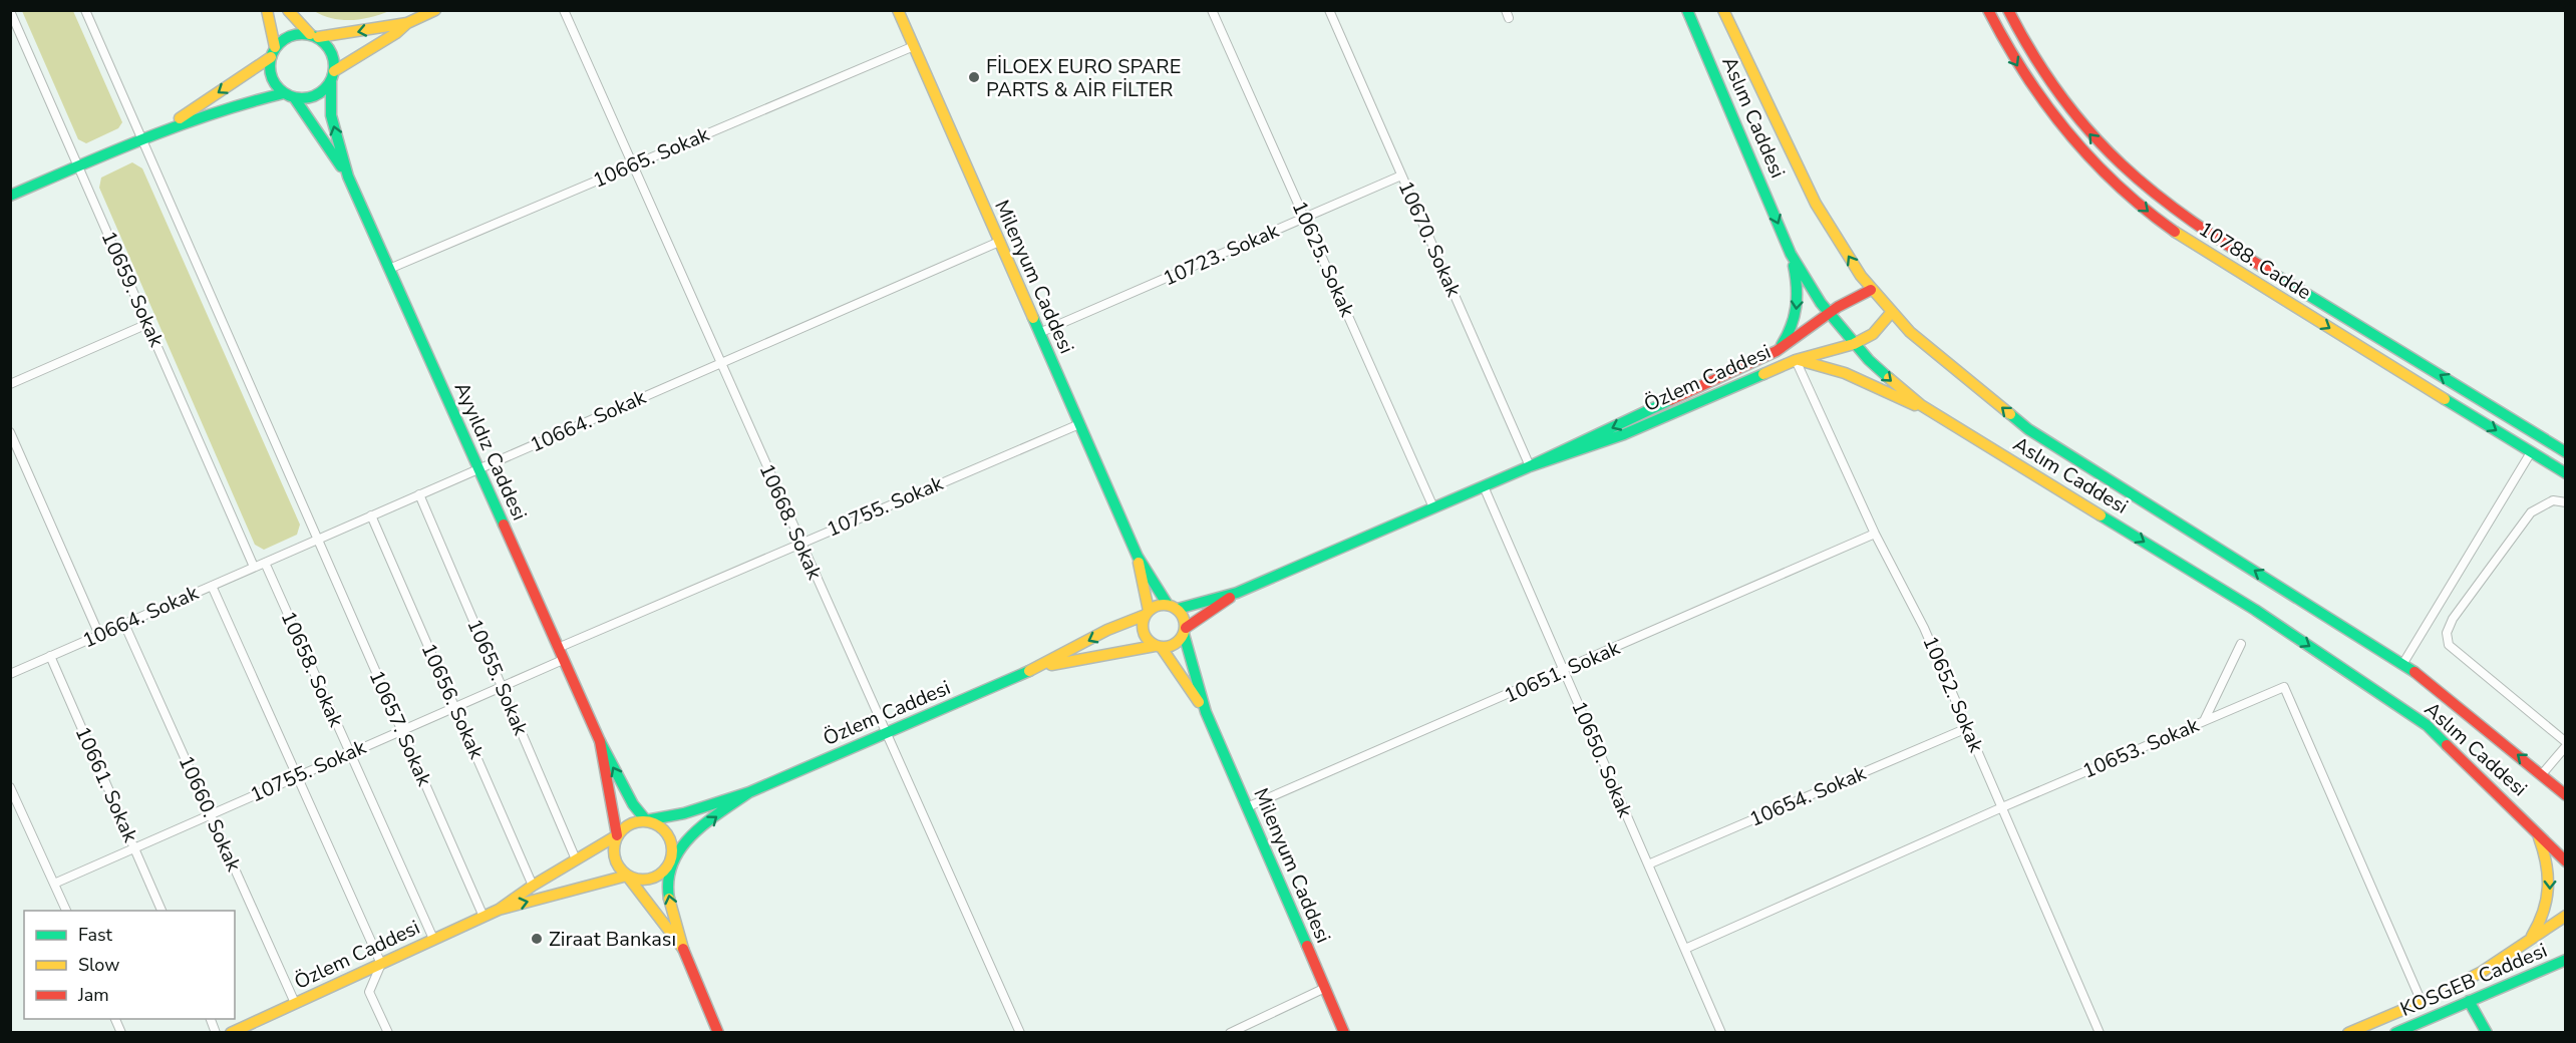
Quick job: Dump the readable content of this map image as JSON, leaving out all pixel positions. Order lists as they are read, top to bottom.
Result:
{
  "streets": {
    "street": [
      "Aslım Caddesi",
      "10665. Sokak",
      "10670. Sokak",
      "10723. Sokak",
      "10625. Sokak",
      "10788. Cadde",
      "Milenyum Caddesi",
      "10659. Sokak",
      "Özlem Caddesi",
      "10664. Sokak",
      "Ayyıldız Caddesi",
      "10755. Sokak",
      "10668. Sokak",
      "10658. Sokak",
      "10651. Sokak",
      "10655. Sokak",
      "10652. Sokak",
      "10656. Sokak",
      "10657. Sokak",
      "10653. Sokak",
      "10650. Sokak",
      "10661. Sokak",
      "10654. Sokak",
      "10660. Sokak",
      "KOSGEB Caddesi"
    ]
  },
  "crossings": [
    ["Aslım Caddesi", "Özlem Caddesi"],
    ["10665. Sokak", "Milenyum Caddesi"],
    ["10665. Sokak", "Ayyıldız Caddesi"],
    ["10665. Sokak", "10668. Sokak"],
    ["10670. Sokak", "10723. Sokak"],
    ["10670. Sokak", "Özlem Caddesi"],
    ["10723. Sokak", "10625. Sokak"],
    ["10723. Sokak", "Milenyum Caddesi"],
    ["10625. Sokak", "Özlem Caddesi"],
    ["Milenyum Caddesi", "10664. Sokak"],
    ["Milenyum Caddesi", "10755. Sokak"],
    ["Milenyum Caddesi", "10651. Sokak"],
    ["10659. Sokak", "10664. Sokak"],
    ["Özlem Caddesi", "Ayyıldız Caddesi"],
    ["Özlem Caddesi", "10668. Sokak"],
    ["Özlem Caddesi", "10658. Sokak"],
    ["Özlem Caddesi", "10655. Sokak"],
    ["Özlem Caddesi", "10652. Sokak"],
    ["Özlem Caddesi", "10656. Sokak"],
    ["Özlem Caddesi", "10657. Sokak"],
    ["Özlem Caddesi", "10650. Sokak"],
    ["Özlem Caddesi", "10660. Sokak"],
    ["10664. Sokak", "Ayyıldız Caddesi"],
    ["10664. Sokak", "10668. Sokak"],
    ["10664. Sokak", "10658. Sokak"],
    ["10664. Sokak", "10655. Sokak"],
    ["10664. Sokak", "10656. Sokak"],
    ["10664. Sokak", "10657. Sokak"],
    ["10664. Sokak", "10661. Sokak"],
    ["10664. Sokak", "10660. Sokak"],
    ["Ayyıldız Caddesi", "10755. Sokak"],
    ["10755. Sokak", "10668. Sokak"],
    ["10755. Sokak", "10658. Sokak"],
    ["10755. Sokak", "10655. Sokak"],
    ["10755. Sokak", "10656. Sokak"],
    ["10755. Sokak", "10657. Sokak"],
    ["10755. Sokak", "10661. Sokak"],
    ["10755. Sokak", "10660. Sokak"],
    ["10651. Sokak", "10652. Sokak"],
    ["10651. Sokak", "10650. Sokak"],
    ["10652. Sokak", "10653. Sokak"],
    ["10652. Sokak", "10654. Sokak"],
    ["10653. Sokak", "10650. Sokak"],
    ["10653. Sokak", "KOSGEB Caddesi"],
    ["10650. Sokak", "10654. Sokak"]
  ],
  "places": ["FİLOEX EURO SPARE PARTS & AİR FİLTER", "Ziraat Bankası"],
  "legend": ["Fast", "Slow", "Jam"]
}
